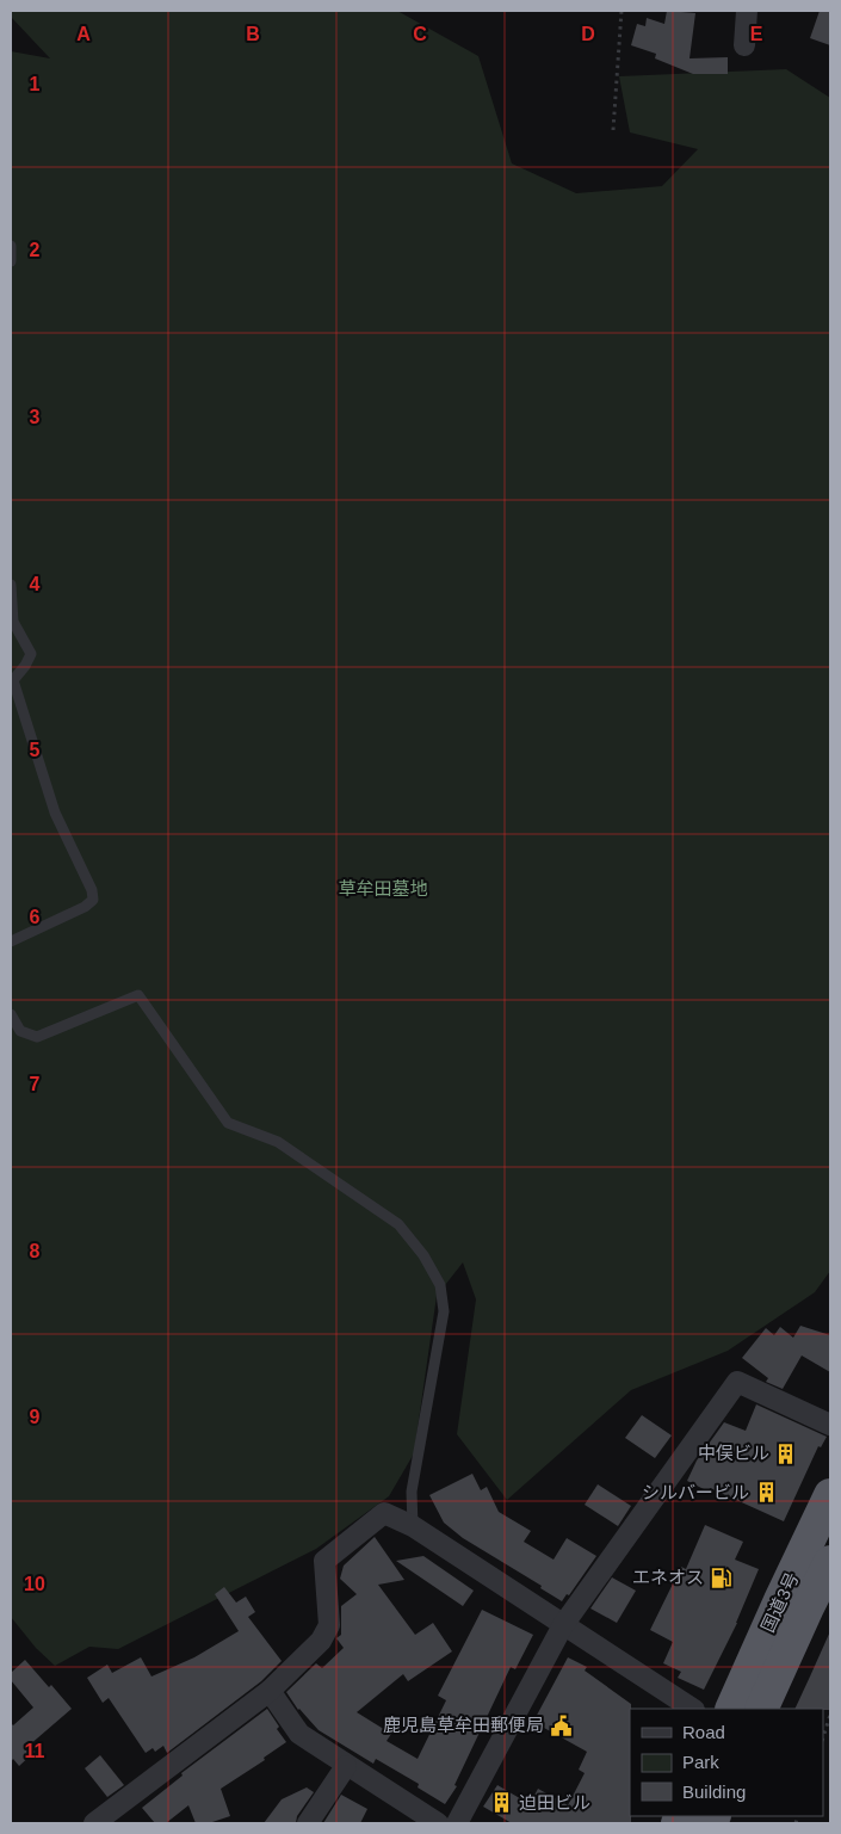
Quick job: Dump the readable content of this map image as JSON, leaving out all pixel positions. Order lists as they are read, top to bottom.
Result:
{
  "streets": {
    "highway": ["国道3号"]
  },
  "parks": ["草牟田墓地"],
  "places": {
    "building": ["中俣ビル", "シルバービル", "迫田ビル"],
    "fuel station": ["エネオス"],
    "public building": ["鹿児島草牟田郵便局"]
  },
  "legend": ["Road", "Park", "Building"],
  "grid": {
    "columns": [
      "A",
      "B",
      "C",
      "D",
      "E"
    ],
    "rows": [
      "1",
      "2",
      "3",
      "4",
      "5",
      "6",
      "7",
      "8",
      "9",
      "10",
      "11"
    ]
  }
}
